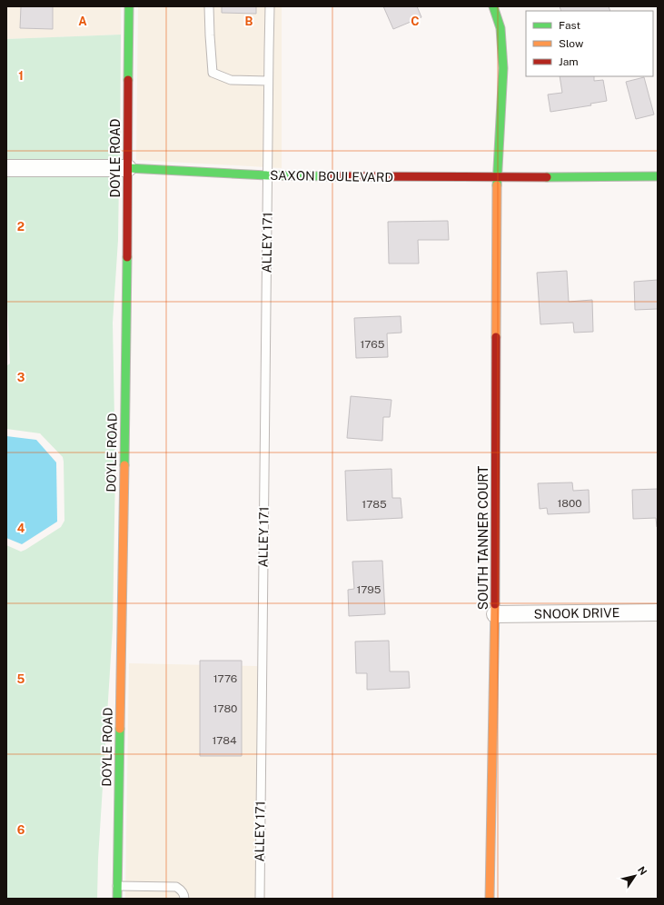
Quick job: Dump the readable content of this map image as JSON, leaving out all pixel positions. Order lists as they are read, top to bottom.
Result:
{
  "streets": {
    "main road": ["DOYLE ROAD", "SAXON BOULEVARD", "SOUTH TANNER COURT"],
    "street": ["SNOOK DRIVE"],
    "lane": ["ALLEY 171"]
  },
  "crossings": [
    ["DOYLE ROAD", "SAXON BOULEVARD"],
    ["SAXON BOULEVARD", "ALLEY 171"],
    ["SAXON BOULEVARD", "SOUTH TANNER COURT"],
    ["SOUTH TANNER COURT", "SNOOK DRIVE"]
  ],
  "house_numbers": [
    "1765",
    "1800",
    "1785",
    "1795",
    "1776",
    "1780",
    "1784"
  ],
  "legend": ["Fast", "Slow", "Jam"],
  "north": "top right",
  "grid": {
    "columns": ["A", "B", "C"],
    "rows": [
      "1",
      "2",
      "3",
      "4",
      "5",
      "6"
    ]
  }
}
